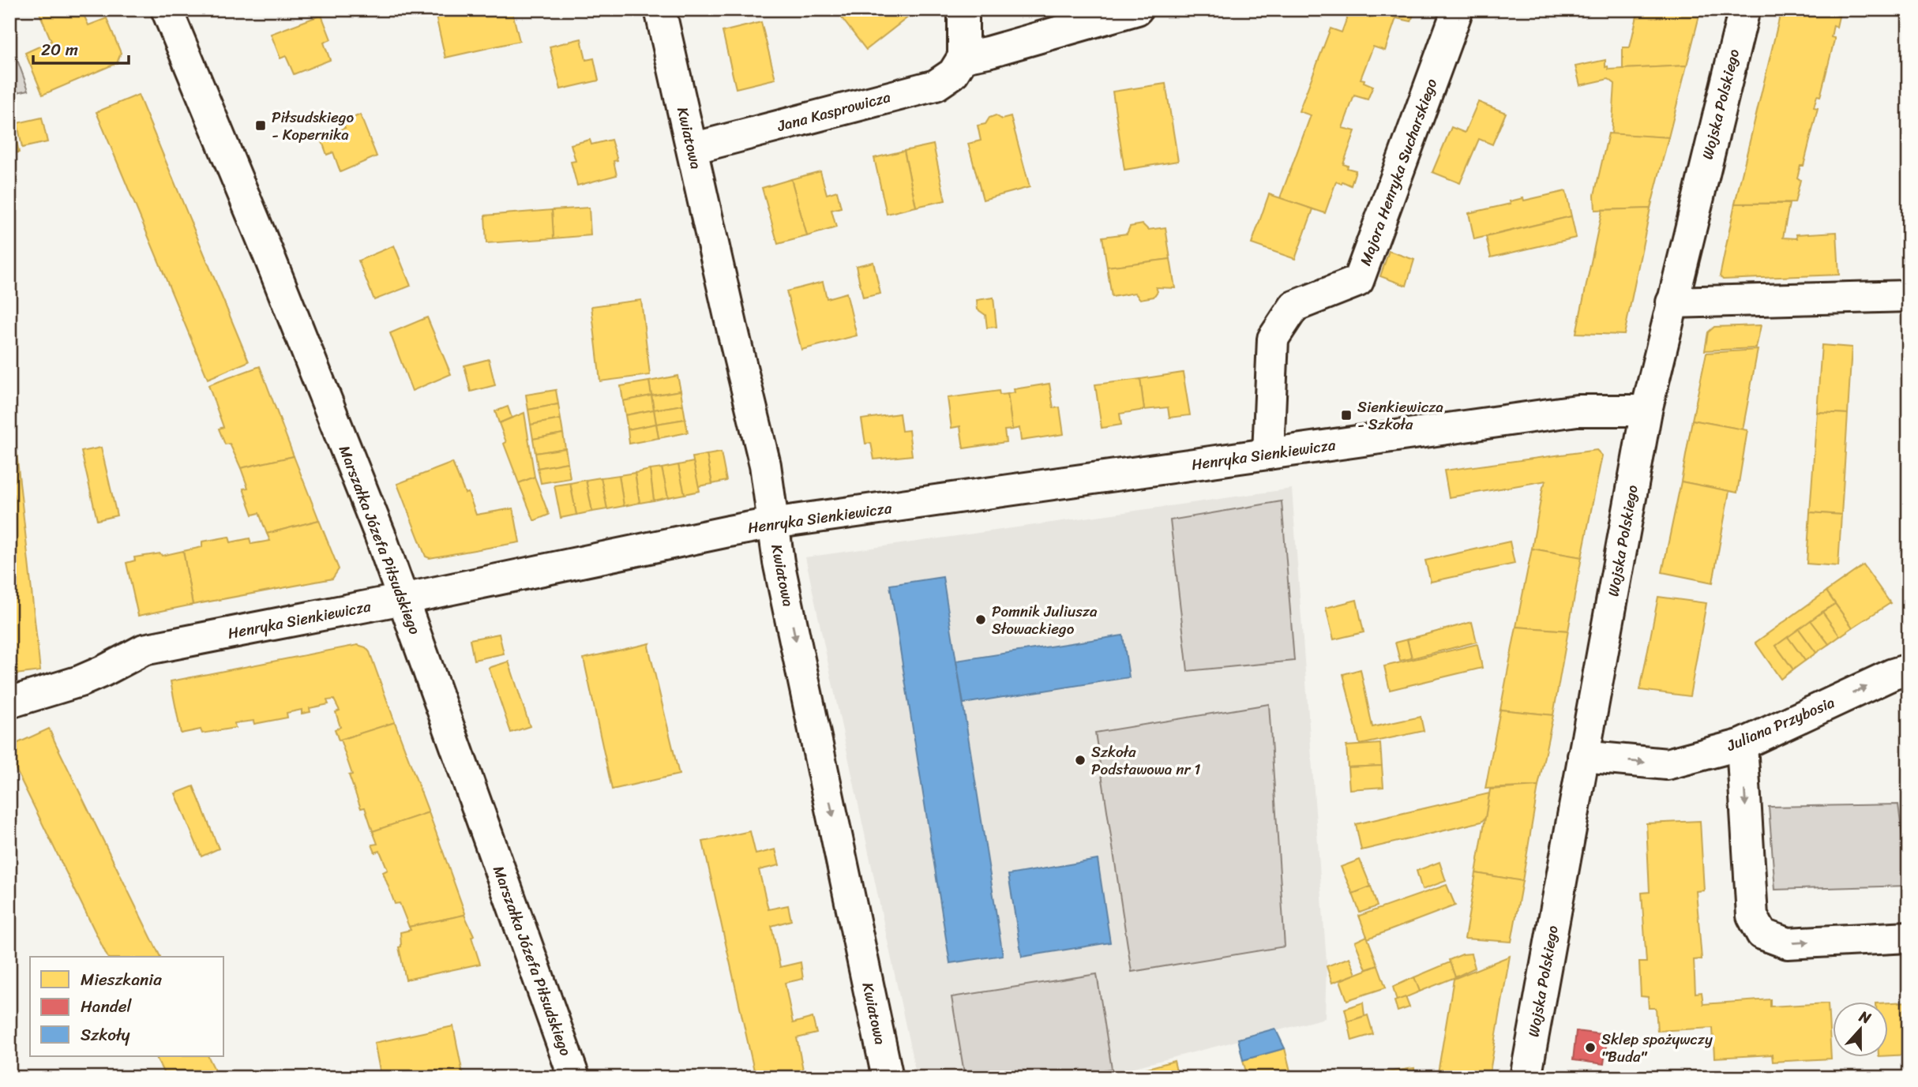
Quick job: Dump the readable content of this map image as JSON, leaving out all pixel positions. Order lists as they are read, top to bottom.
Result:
{
  "streets": {
    "street": [
      "Wojska Polskiego",
      "Jana Kasprowicza",
      "Kwiatowa",
      "Majora Henryka Sucharskiego",
      "Henryka Sienkiewicza",
      "Marszałka Józefa Piłsudskiego",
      "Juliana Przybosia"
    ]
  },
  "crossings": [
    ["Wojska Polskiego", "Henryka Sienkiewicza"],
    ["Wojska Polskiego", "Juliana Przybosia"],
    ["Jana Kasprowicza", "Kwiatowa"],
    ["Kwiatowa", "Henryka Sienkiewicza"],
    ["Majora Henryka Sucharskiego", "Henryka Sienkiewicza"],
    ["Henryka Sienkiewicza", "Marszałka Józefa Piłsudskiego"]
  ],
  "one_way": ["Kwiatowa", "Juliana Przybosia"],
  "places": {
    "transit": ["Piłsudskiego - Kopernika", "Sienkiewicza - Szkoła"],
    "other": ["Pomnik Juliusza Słowackiego", "Szkoła Podstawowa nr 1", "Sklep spożywczy \"Buda\""]
  },
  "legend": ["Mieszkania", "Handel", "Szkoły"],
  "scale_bar": "20 m",
  "north": "top"
}
